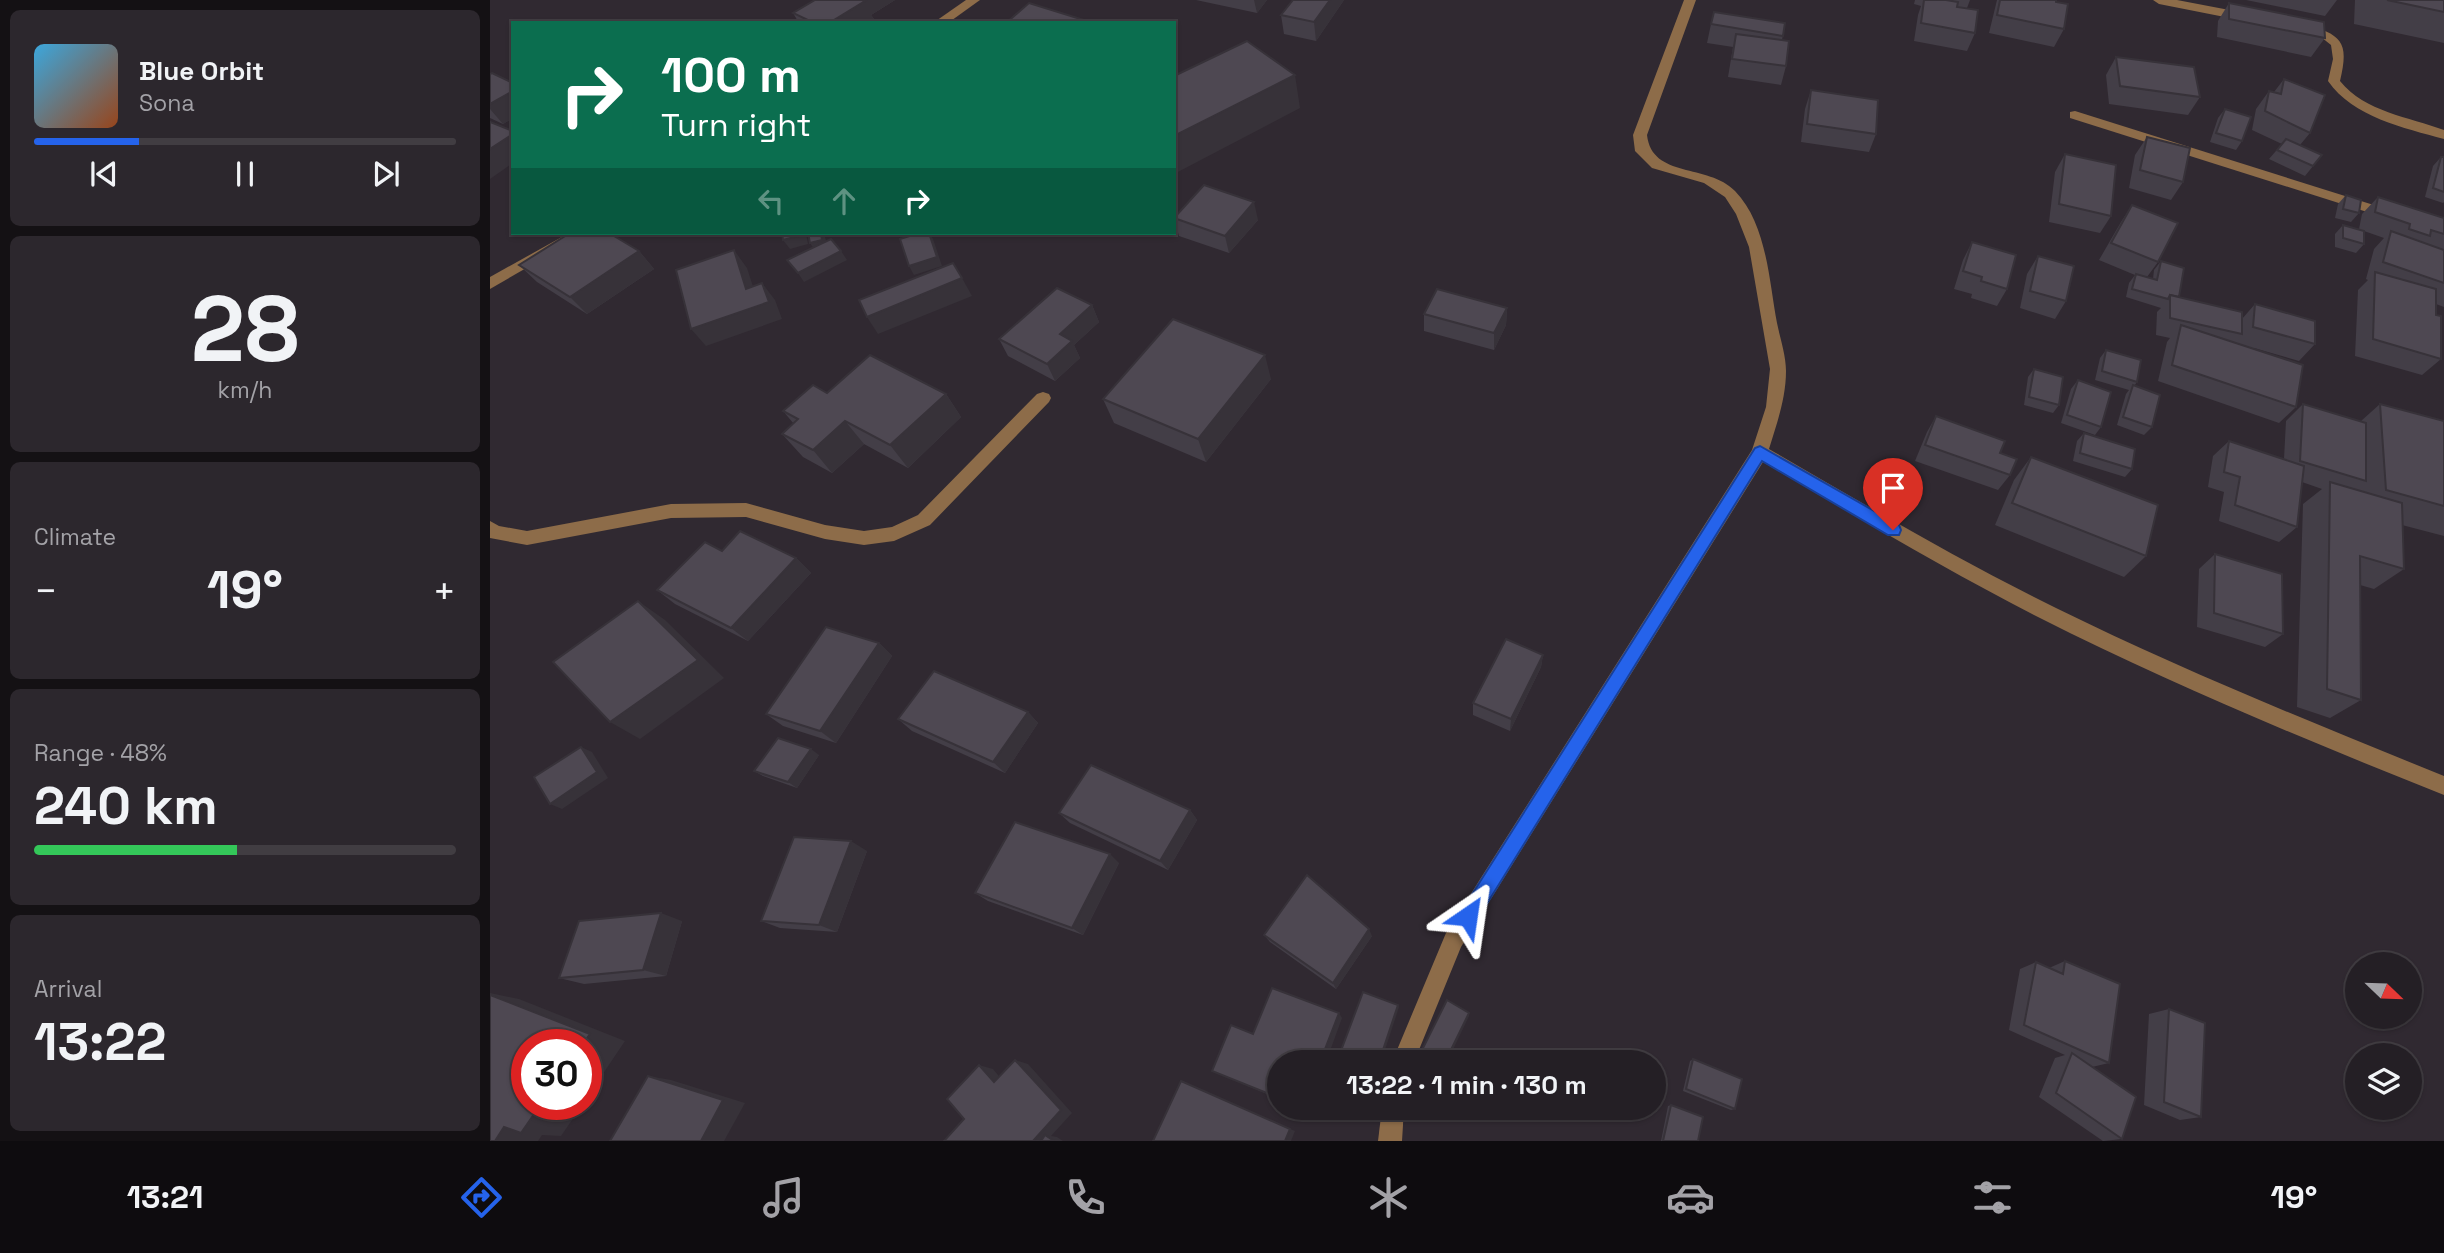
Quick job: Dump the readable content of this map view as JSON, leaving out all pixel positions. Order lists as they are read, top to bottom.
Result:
{
  "north": "bottom right",
  "page": {
    "turn": ["100 m", "Turn right"],
    "song": ["Blue Orbit", "Sona"],
    "tile": [
      ["28", "km/h"],
      "Climate",
      ["Range · 48%", "240 km"],
      ["Arrival", "13:22"]
    ],
    "heat": ["−", "19°", "+"],
    "limit": "30",
    "trip": "13:22 · 1 min · 130 m",
    "tabs": ["13:21", "19°"]
  }
}
